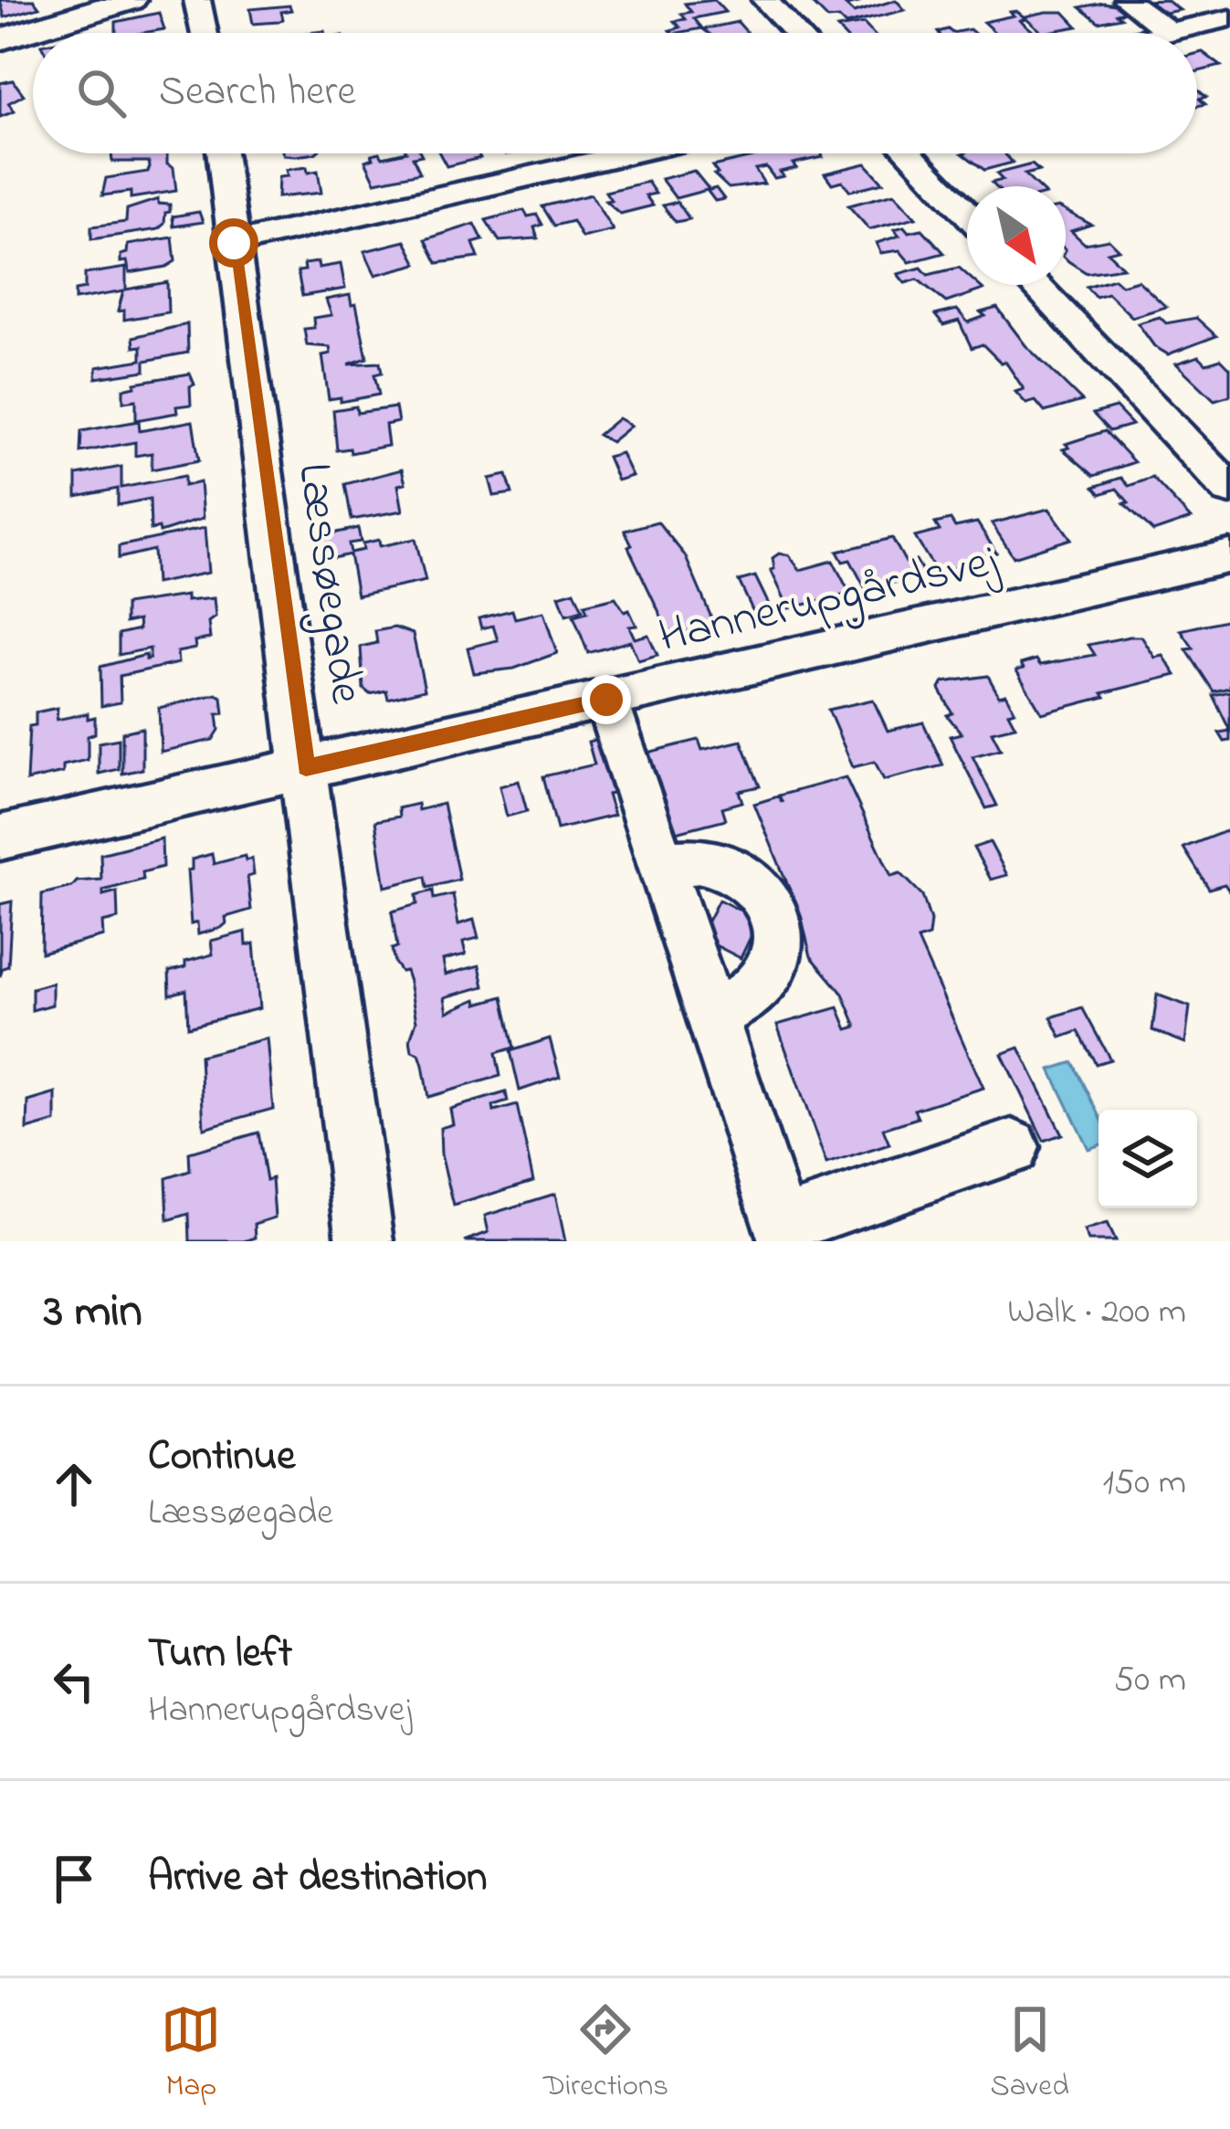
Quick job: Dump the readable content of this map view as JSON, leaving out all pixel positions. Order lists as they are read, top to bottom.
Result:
{
  "streets": {
    "street": ["Læssøegade", "Hannerupgårdsvej"]
  },
  "crossings": [
    ["Læssøegade", "Hannerupgårdsvej"]
  ],
  "north": "bottom right",
  "page": {
    "search": "Search here",
    "heading": ["3 min", "Walk · 200 m"],
    "list": [
      ["Continue", "Læssøegade", "150 m"],
      ["Turn left", "Hannerupgårdsvej", "50 m"],
      "Arrive at destination"
    ],
    "nav": ["Map", "Directions", "Saved"]
  }
}
